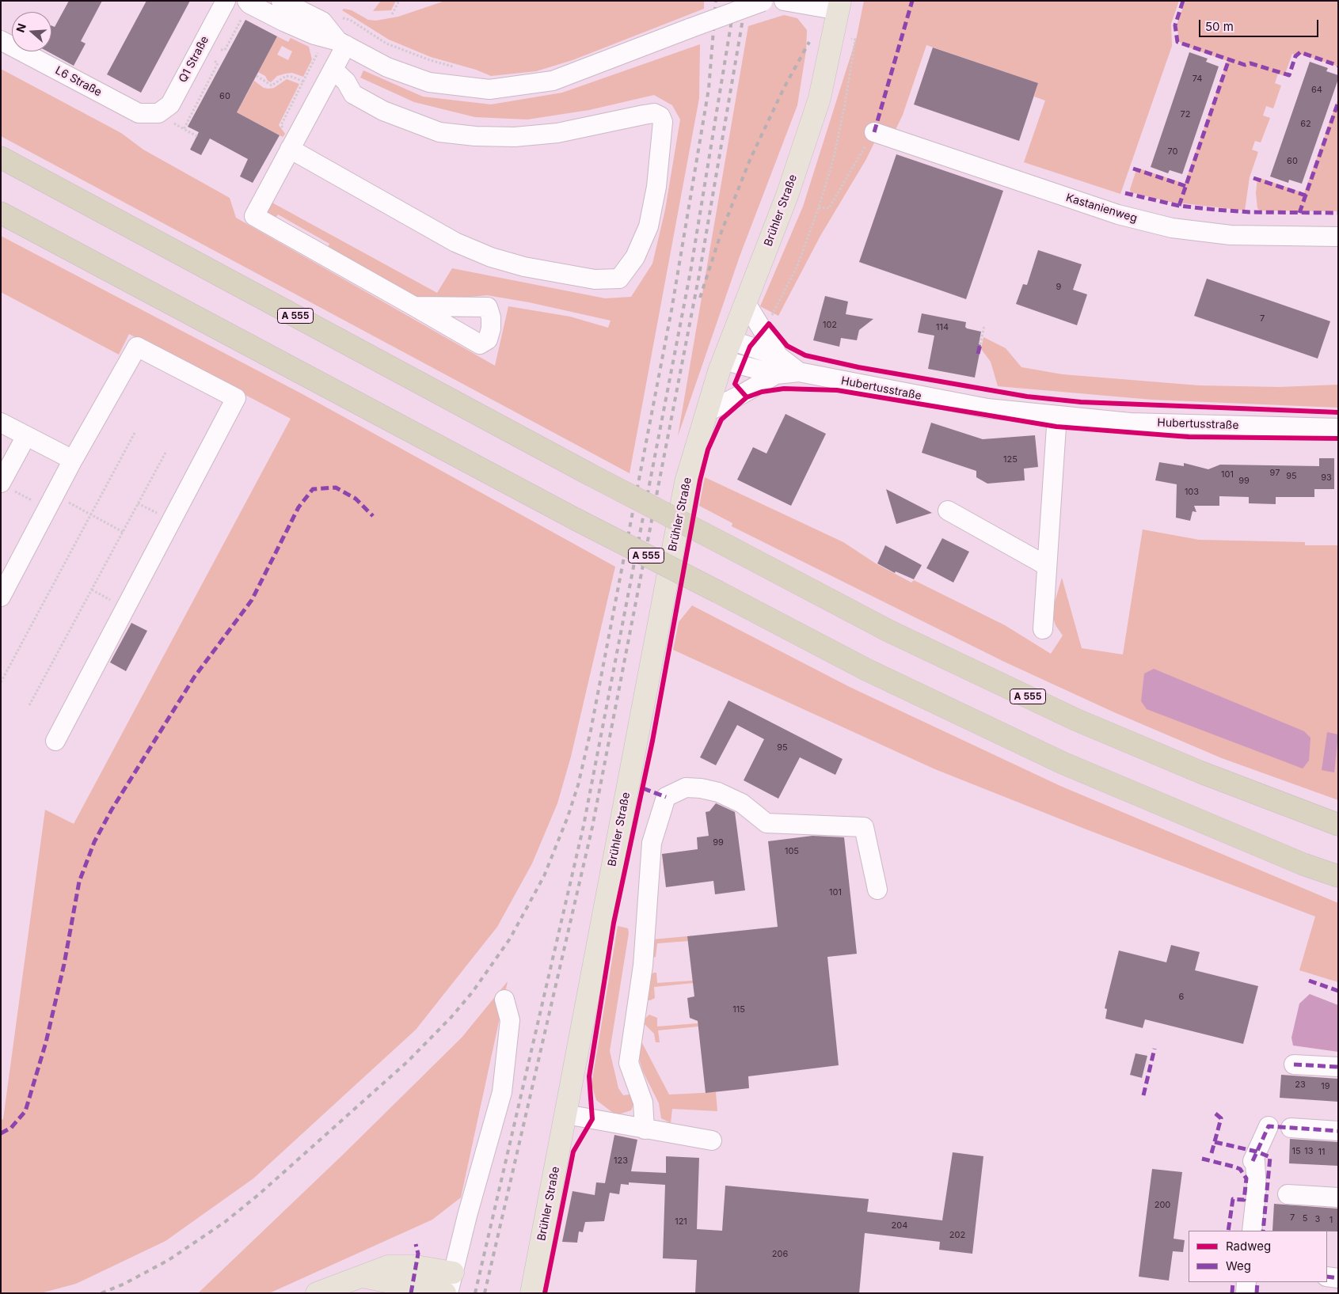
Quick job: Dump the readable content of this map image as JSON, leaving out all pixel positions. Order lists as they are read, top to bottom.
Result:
{
  "streets": {
    "highway": ["A 555"],
    "main road": ["Brühler Straße"],
    "street": [
      "Q1 Straße",
      "L6 Straße",
      "Kastanienweg",
      "Hubertusstraße"
    ]
  },
  "crossings": [
    ["Q1 Straße", "L6 Straße"],
    ["Brühler Straße", "Hubertusstraße"]
  ],
  "house_numbers": [
    "74",
    "64",
    "60",
    "72",
    "62",
    "70",
    "60",
    "9",
    "7",
    "102",
    "114",
    "125",
    "97",
    "101",
    "95",
    "93",
    "99",
    "103",
    "95",
    "99",
    "105",
    "101",
    "6",
    "115",
    "23",
    "19",
    "15",
    "13",
    "11",
    "123",
    "200",
    "7",
    "5",
    "3",
    "1",
    "121",
    "204",
    "202",
    "206"
  ],
  "legend": ["Radweg", "Weg"],
  "scale_bar": "50 m",
  "north": "left"
}
